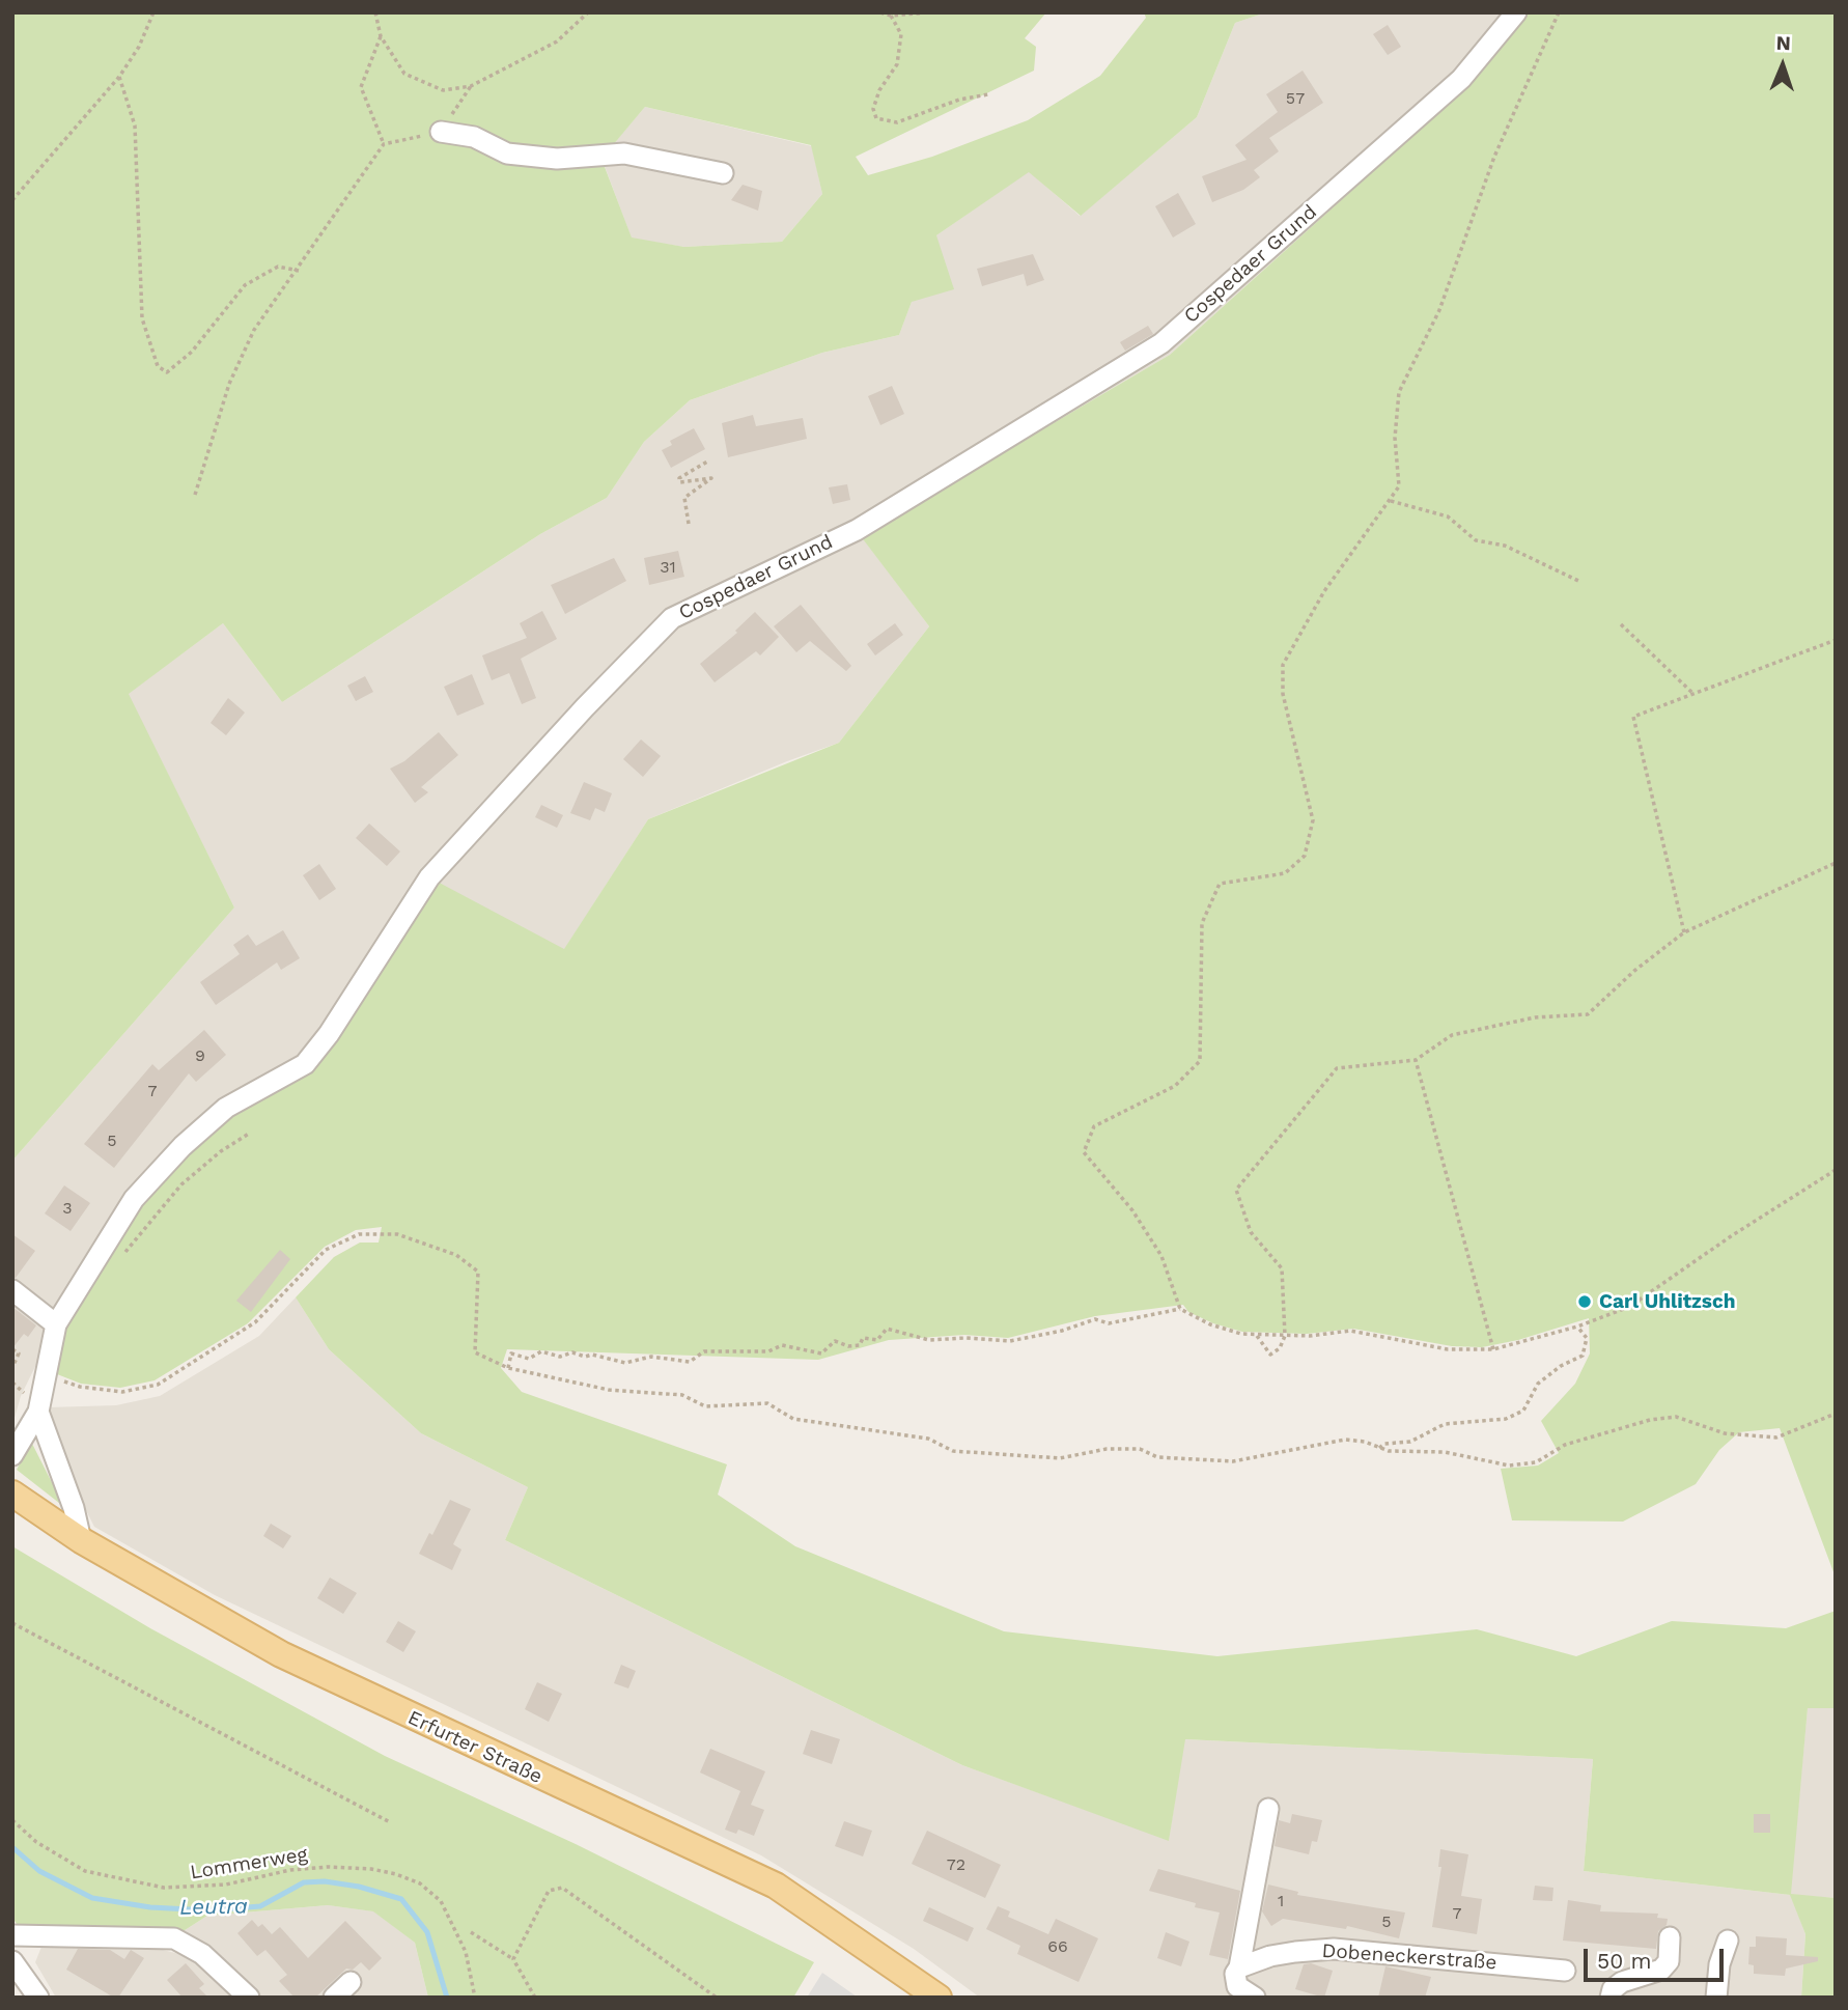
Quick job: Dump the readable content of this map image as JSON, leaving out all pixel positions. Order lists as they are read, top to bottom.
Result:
{
  "streets": {
    "main road": ["Erfurter Straße"],
    "street": ["Cospedaer Grund", "Dobeneckerstraße"],
    "path": ["Lommerweg"]
  },
  "water": ["Leutra"],
  "places": ["Carl Uhlitzsch"],
  "house_numbers": [
    "57",
    "31",
    "9",
    "7",
    "5",
    "3",
    "72",
    "1",
    "7",
    "5",
    "66"
  ],
  "scale_bar": "50 m",
  "north": "top"
}
